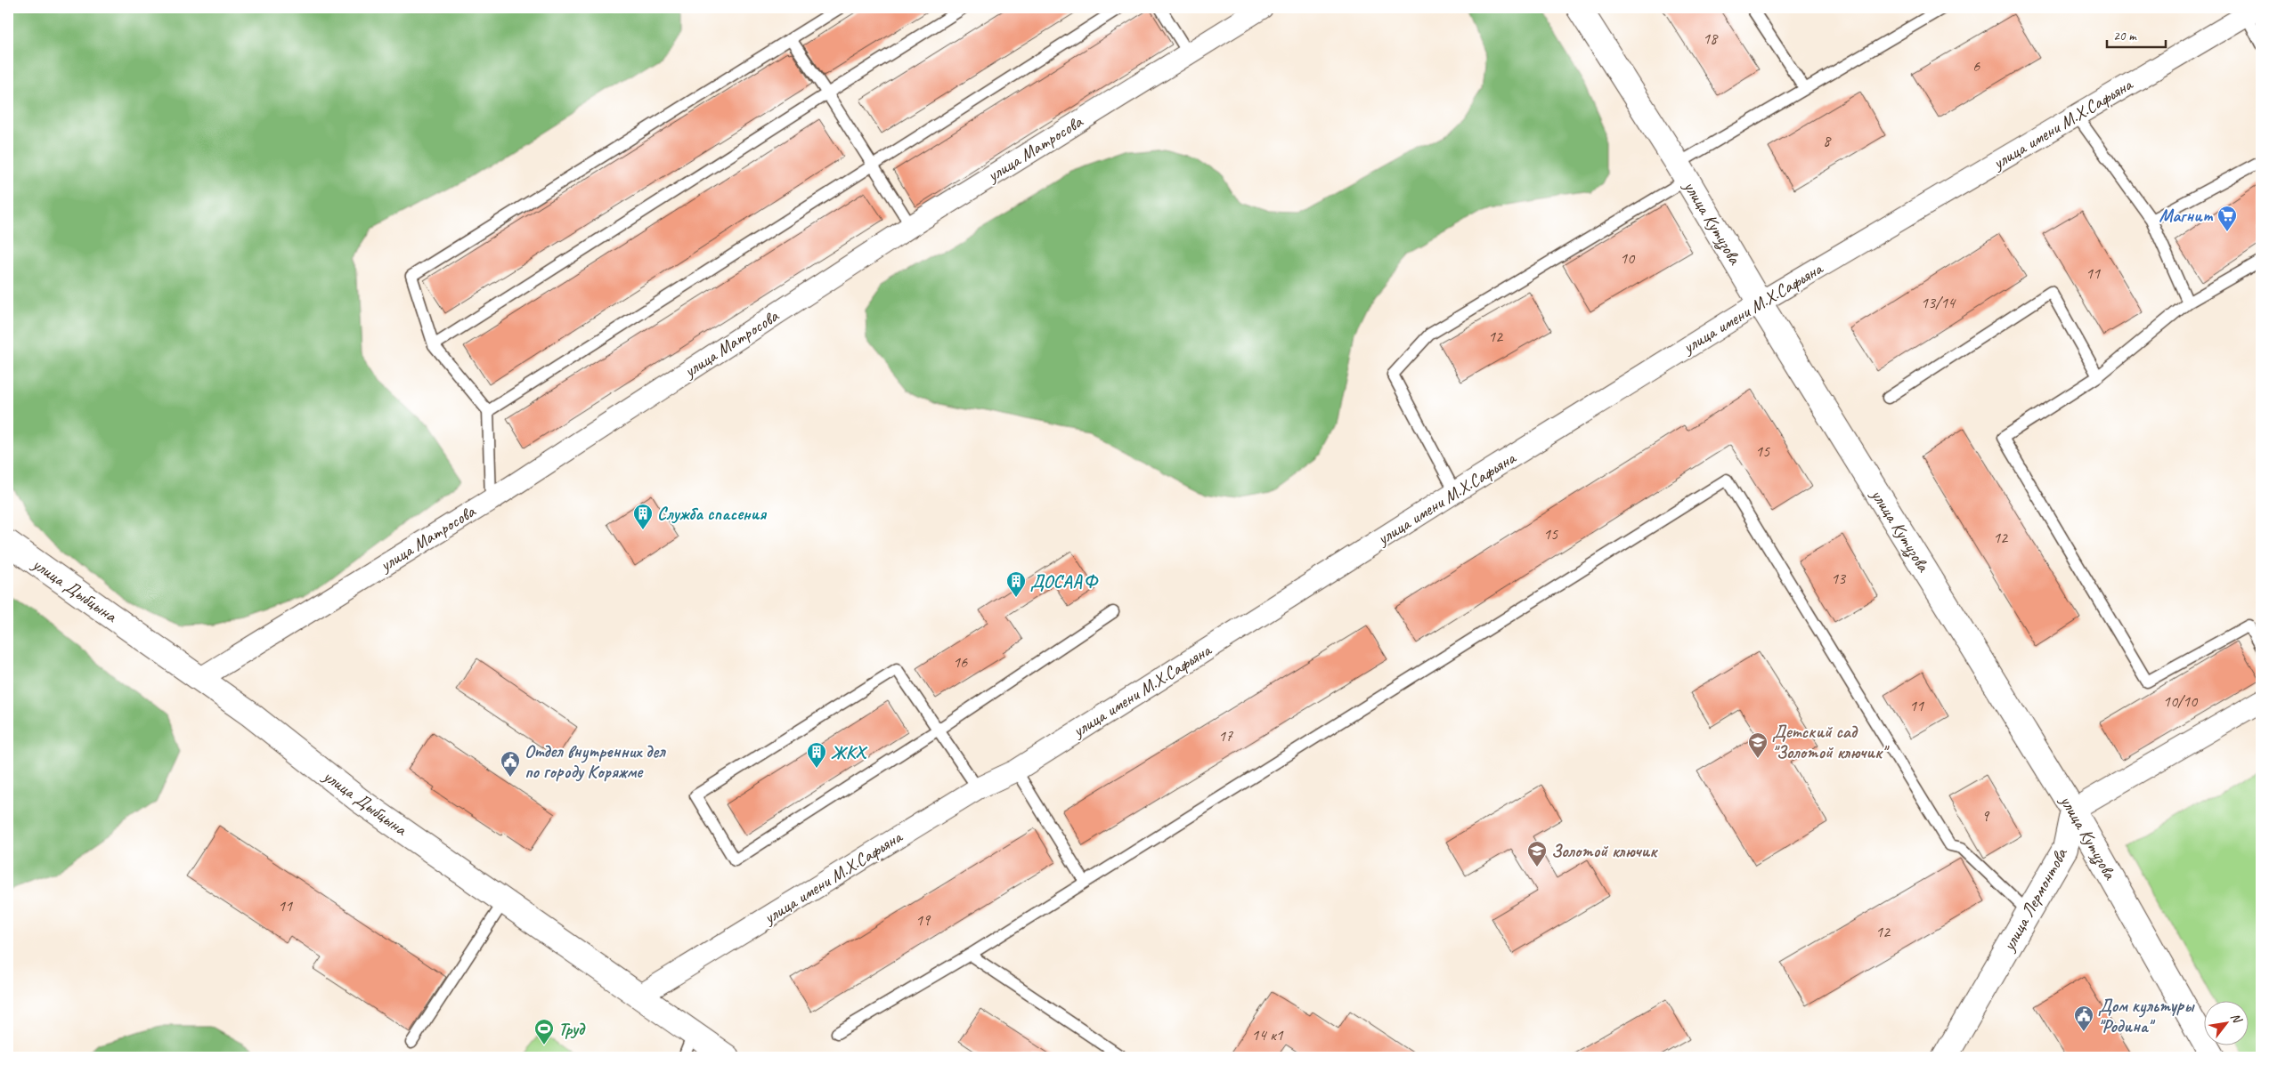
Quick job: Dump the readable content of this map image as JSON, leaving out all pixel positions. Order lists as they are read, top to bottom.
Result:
{
  "streets": {
    "street": [
      "улица имени М.Х.Сафьяна",
      "улица Матросова",
      "улица Кутузова",
      "улица Дыбцына",
      "улица Лермонтова"
    ]
  },
  "crossings": [
    ["улица имени М.Х.Сафьяна", "улица Кутузова"],
    ["улица имени М.Х.Сафьяна", "улица Дыбцына"],
    ["улица Матросова", "улица Дыбцына"],
    ["улица Кутузова", "улица Лермонтова"]
  ],
  "places": {
    "supermarket": ["Магнит"],
    "building": ["Служба спасения", "ДОСААФ", "ЖКХ"],
    "school or university": ["Детский сад \"Золотой ключик\"", "Золотой ключик"],
    "public building": ["Отдел внутренних дел по городу Коряжме", "Дом культуры \"Родина\""],
    "sports": ["Труд"]
  },
  "house_numbers": [
    "18",
    "6",
    "8",
    "10",
    "11",
    "13/14",
    "12",
    "15",
    "15",
    "12",
    "13",
    "16",
    "10/10",
    "11",
    "17",
    "9",
    "11",
    "19",
    "12",
    "14 к1"
  ],
  "scale_bar": "20 m",
  "north": "top right"
}
